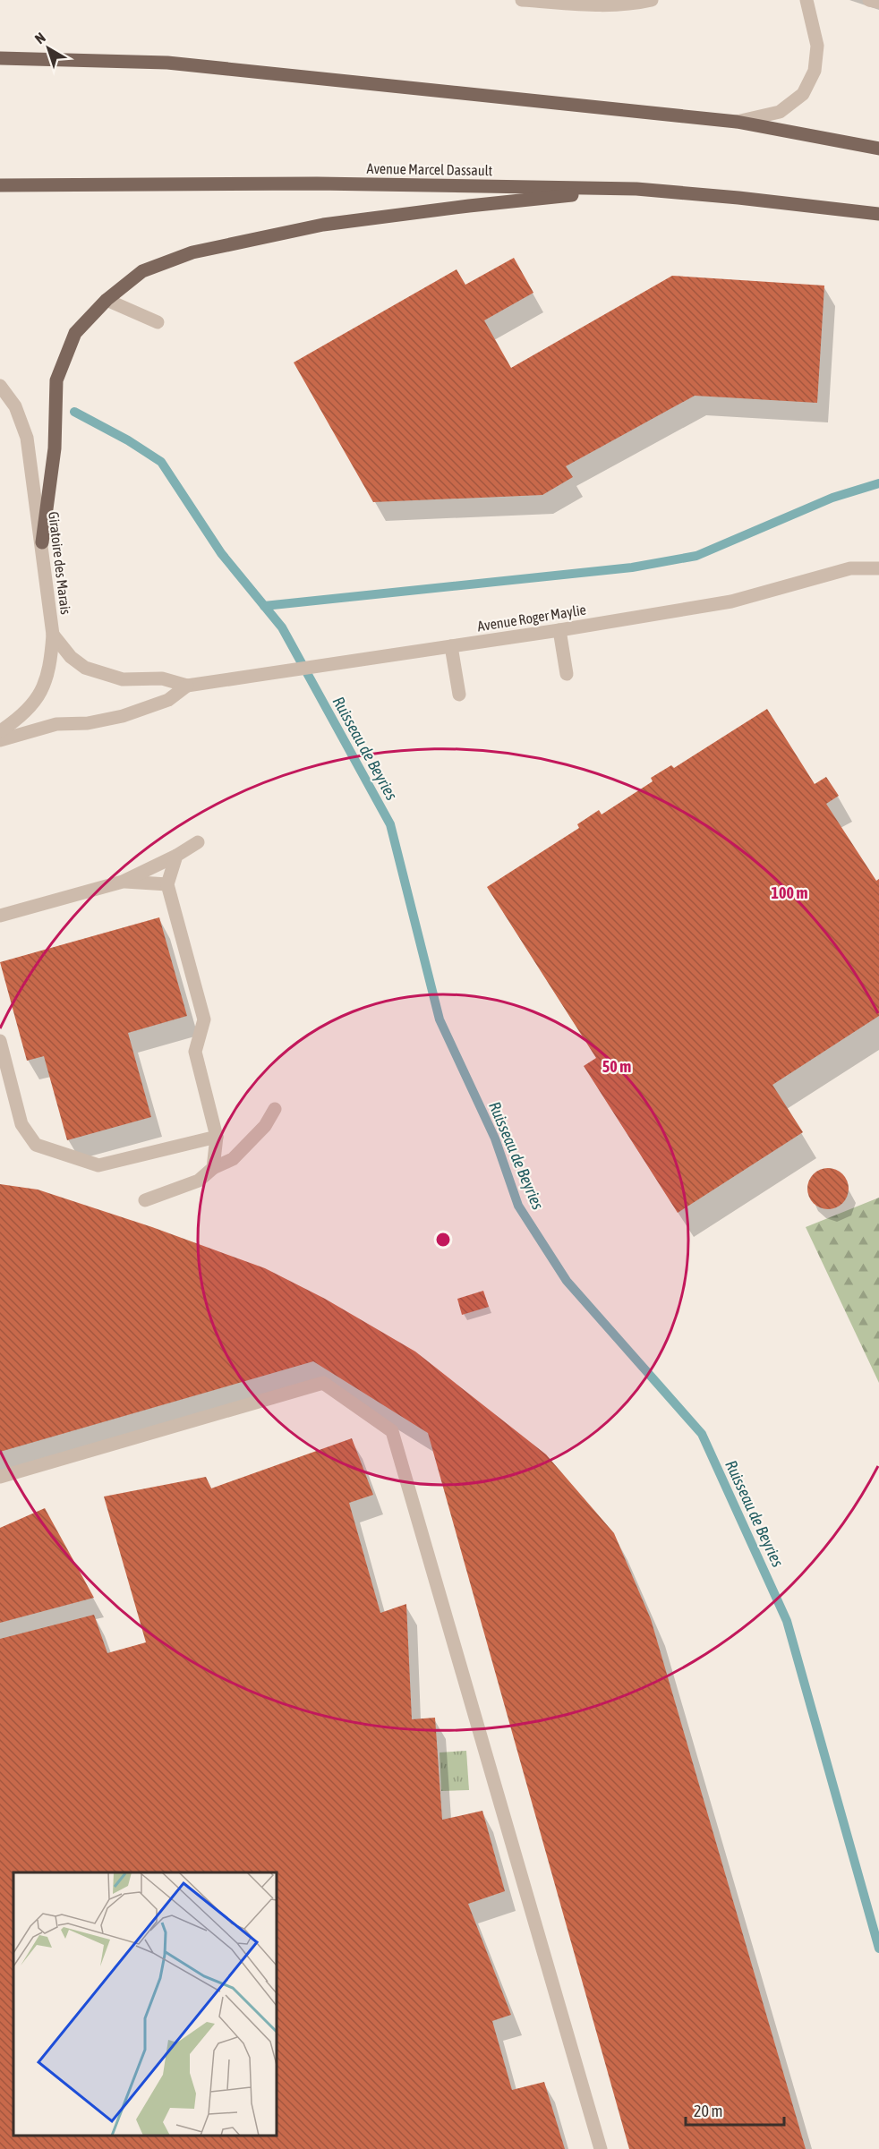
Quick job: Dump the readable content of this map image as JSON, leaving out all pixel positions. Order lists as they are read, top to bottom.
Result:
{
  "streets": {
    "main road": ["Avenue Marcel Dassault"],
    "street": ["Giratoire des Marais", "Avenue Roger Maylie"]
  },
  "crossings": [
    ["Giratoire des Marais", "Avenue Roger Maylie"]
  ],
  "water": ["Ruisseau de Beyries"],
  "scale_bar": "20 m",
  "north": "top left",
  "rings": ["100 m", "50 m"]
}
